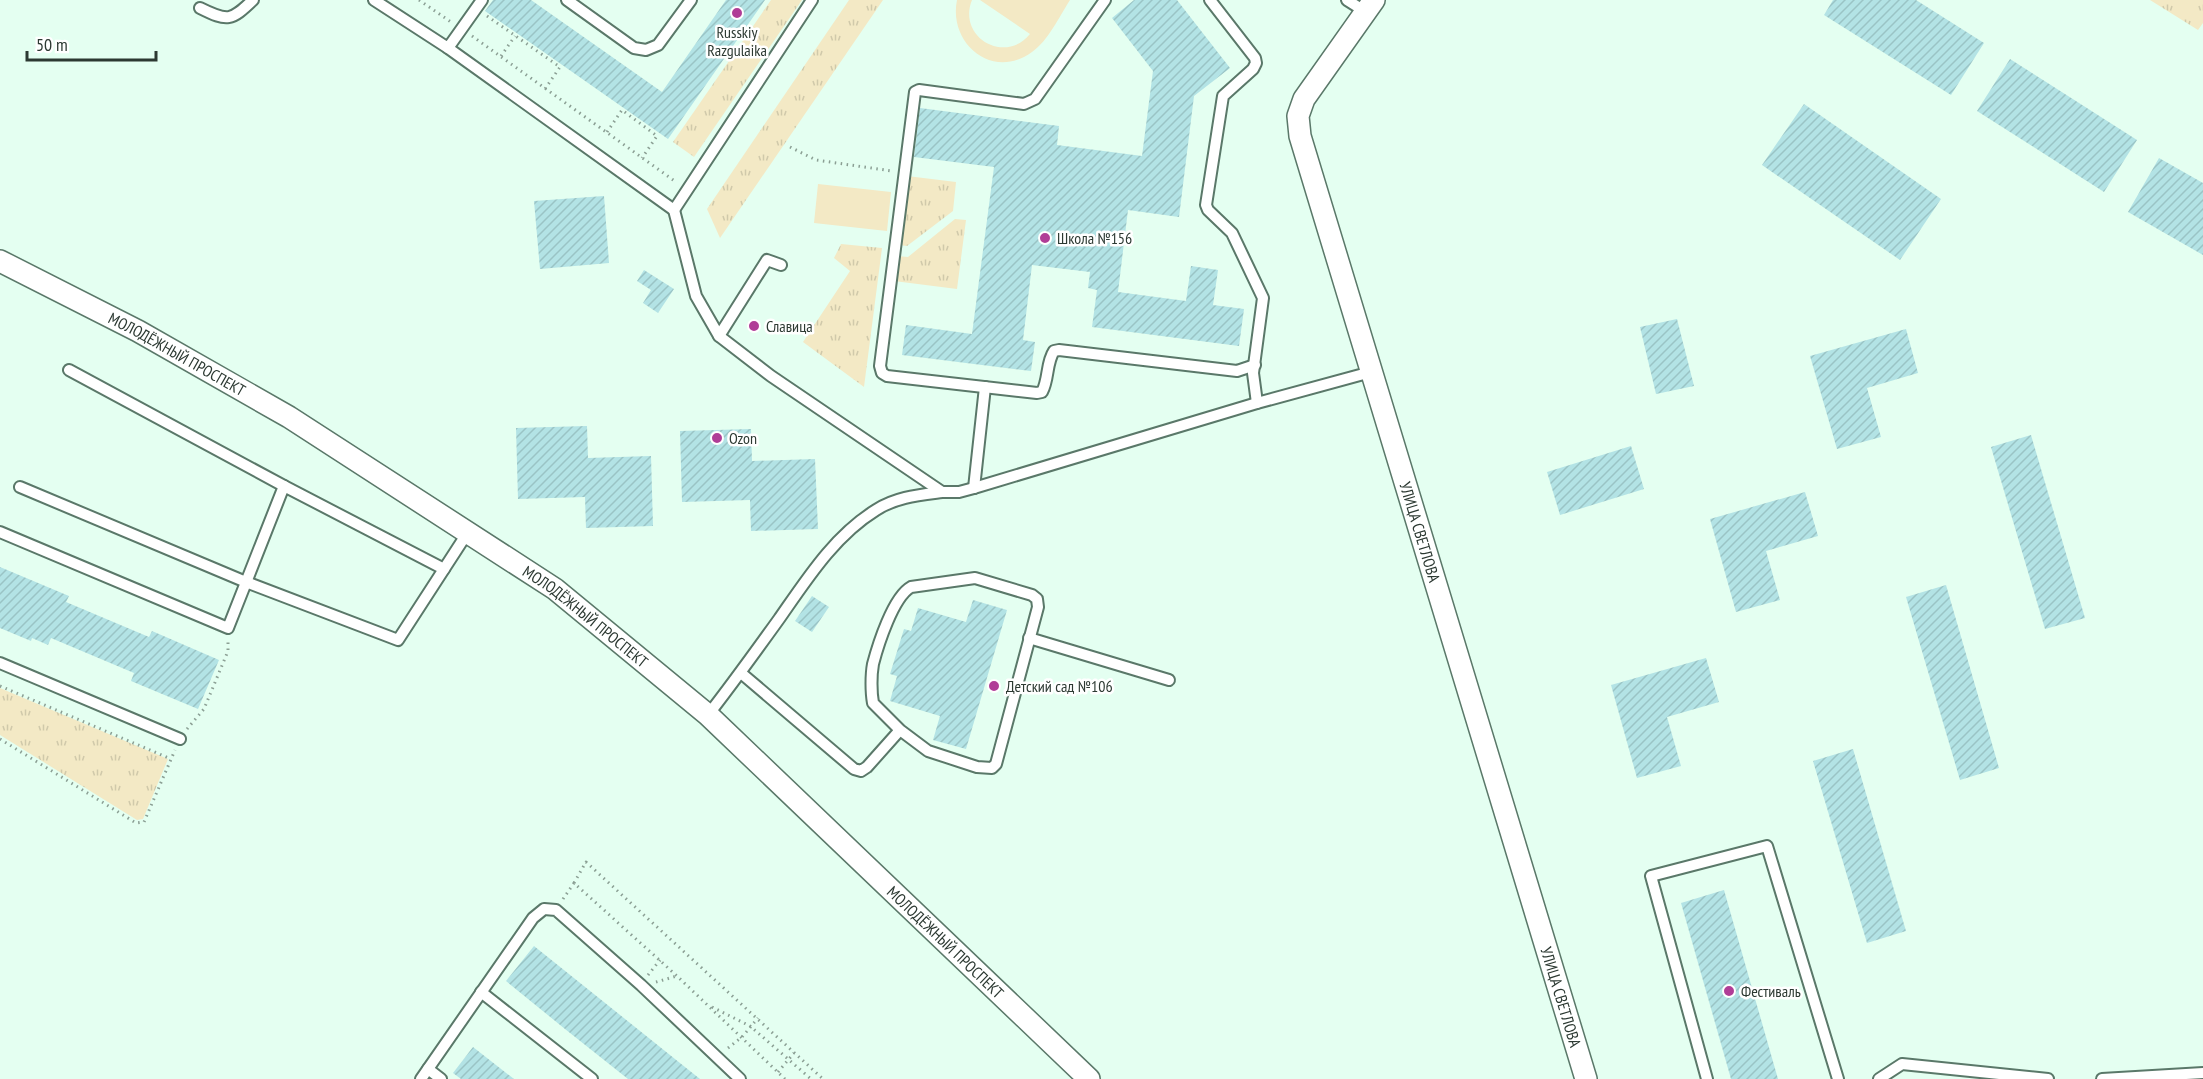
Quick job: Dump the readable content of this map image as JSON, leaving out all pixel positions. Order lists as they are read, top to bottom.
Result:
{
  "streets": {
    "street": ["МОЛОДЁЖНЫЙ ПРОСПЕКТ", "УЛИЦА СВЕТЛОВА"]
  },
  "places": [
    "Russkiy Razgulaika",
    "Школа №156",
    "Славица",
    "Ozon",
    "Детский сад №106",
    "Фестиваль"
  ],
  "scale_bar": "50 m"
}
